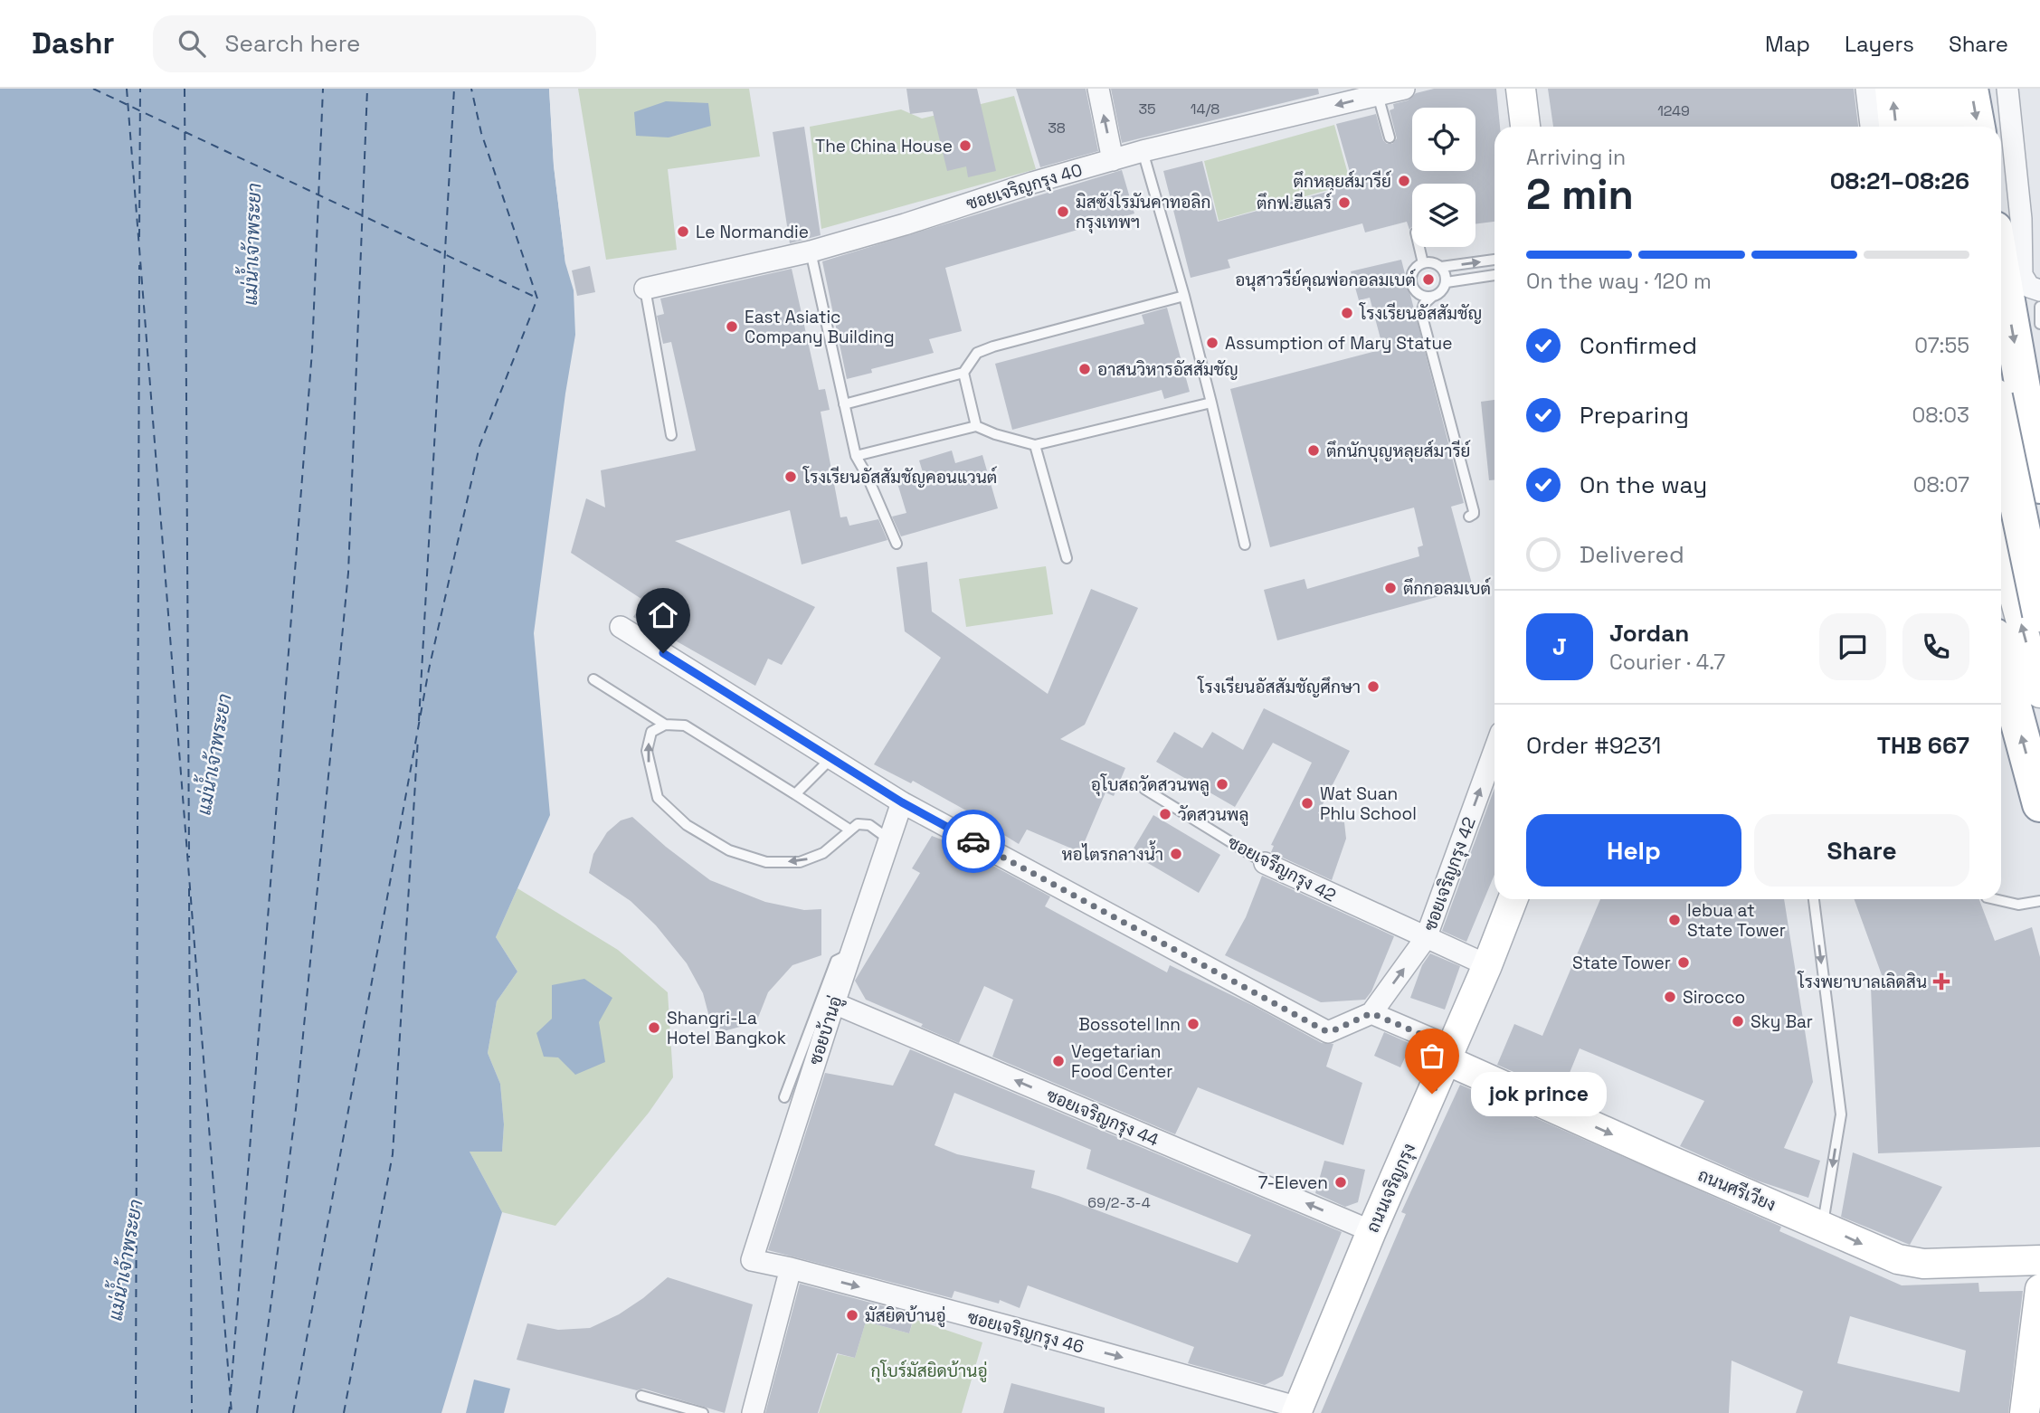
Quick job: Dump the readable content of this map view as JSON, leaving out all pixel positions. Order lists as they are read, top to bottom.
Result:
{
  "streets": {
    "street": [
      "ซอยเจริญกรุง 40",
      "ซอยเจรืญกรุง 42",
      "ซอยเจริญกรุง 42",
      "ซอยบ้านอู่",
      "ซอยเจริญกรุง 44",
      "ถนนเจริญกรุง",
      "ถนนศรีเวียง",
      "ซอยเจริญกรุง 46"
    ]
  },
  "crossings": [
    ["ซอยเจรืญกรุง 42", "ซอยเจริญกรุง 42"],
    ["ซอยเจรืญกรุง 42", "ถนนเจริญกรุง"],
    ["ซอยเจริญกรุง 42", "ซอยบ้านอู่"],
    ["ซอยบ้านอู่", "ซอยเจริญกรุง 44"],
    ["ซอยบ้านอู่", "ซอยเจริญกรุง 46"],
    ["ซอยเจริญกรุง 44", "ถนนเจริญกรุง"],
    ["ถนนเจริญกรุง", "ถนนศรีเวียง"],
    ["ถนนเจริญกรุง", "ซอยเจริญกรุง 46"]
  ],
  "one_way": ["ซอยเจริญกรุง 44", "ถนนศรีเวียง", "ซอยเจริญกรุง 46"],
  "water": ["แม่น้ำเจ้าพระยา"],
  "parks": ["กุโบร์มัสยิดบ้านอู่"],
  "places": {
    "other": [
      "The China House",
      "ตึกหลุยส์มารีย์",
      "ตึกฟ.ฮีแลร์",
      "มิสซังโรมันคาทอลิก กรุงเทพฯ",
      "Le Normandie",
      "อนุสาวรีย์คุณพ่อกอลมเบต์",
      "โรงเรียนอัสสัมชัญ",
      "East Asiatic Company Building",
      "Assumption of Mary Statue",
      "อาสนวิหารอัสสัมชัญ",
      "ตึกนักบุญหลุยส์มารีย์",
      "โรงเรียนอัสสัมชัญคอนแวนต์",
      "ตึกกอลมเบต์",
      "โรงเรียนอัสสัมชัญศึกษา",
      "อุโบสถวัดสวนพลู",
      "Wat Suan Phlu School",
      "วัดสวนพลู",
      "หอไตรกลางน้ำ",
      "lebua at State Tower",
      "State Tower",
      "Sirocco",
      "Sky Bar",
      "Bossotel Inn",
      "Shangri-La Hotel Bangkok",
      "Vegetarian Food Center",
      "jok prince",
      "7-Eleven",
      "มัสยิดบ้านอู่"
    ],
    "health": ["โรงพยาบาลเลิดสิน"]
  },
  "house_numbers": [
    "35",
    "14/8",
    "1249",
    "38",
    "69/2-3-4"
  ],
  "page": {
    "header": "Dashr",
    "search": "Search here",
    "nav": ["Map", "Layers", "Share"],
    "heading": ["2 min", "Arriving in", "08:21–08:26"],
    "panel": [
      "Jordan",
      "Courier · 4.7",
      "Order #9231",
      "THB 667"
    ],
    "bar": "On the way · 120 m",
    "list": [
      ["Confirmed", "07:55"],
      ["Preparing", "08:03"],
      ["On the way", "08:07"],
      "Delivered"
    ],
    "round": "J",
    "buttons": ["Help", "Share"],
    "bubble": "jok prince"
  }
}
